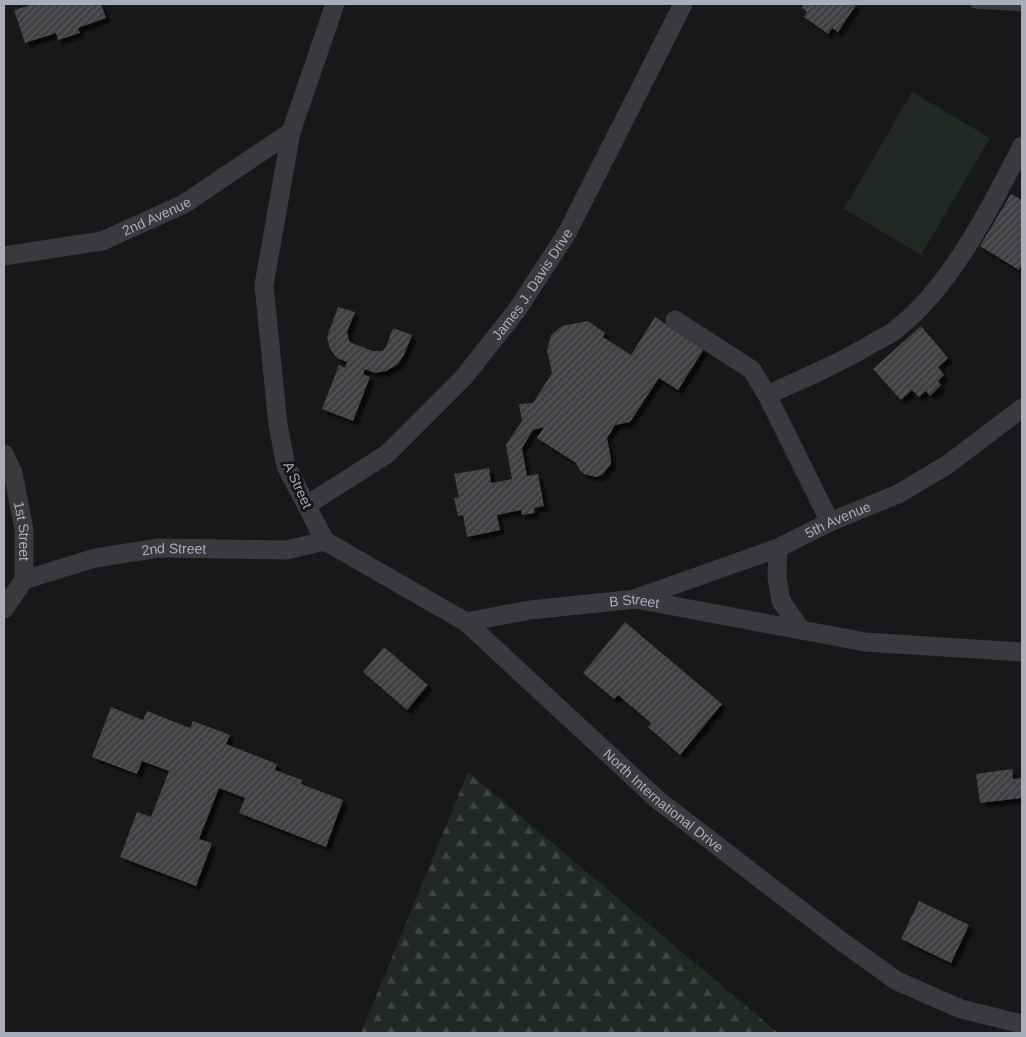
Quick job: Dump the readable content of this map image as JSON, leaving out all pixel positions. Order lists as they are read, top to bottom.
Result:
{
  "streets": {
    "street": [
      "2nd Avenue",
      "James J. Davis Drive",
      "A Street",
      "5th Avenue",
      "1st Street",
      "2nd Street",
      "B Street",
      "North International Drive"
    ]
  },
  "crossings": [
    ["2nd Avenue", "A Street"],
    ["James J. Davis Drive", "A Street"],
    ["A Street", "2nd Street"],
    ["A Street", "North International Drive"],
    ["5th Avenue", "B Street"],
    ["1st Street", "2nd Street"],
    ["2nd Street", "North International Drive"],
    ["B Street", "North International Drive"]
  ]
}
